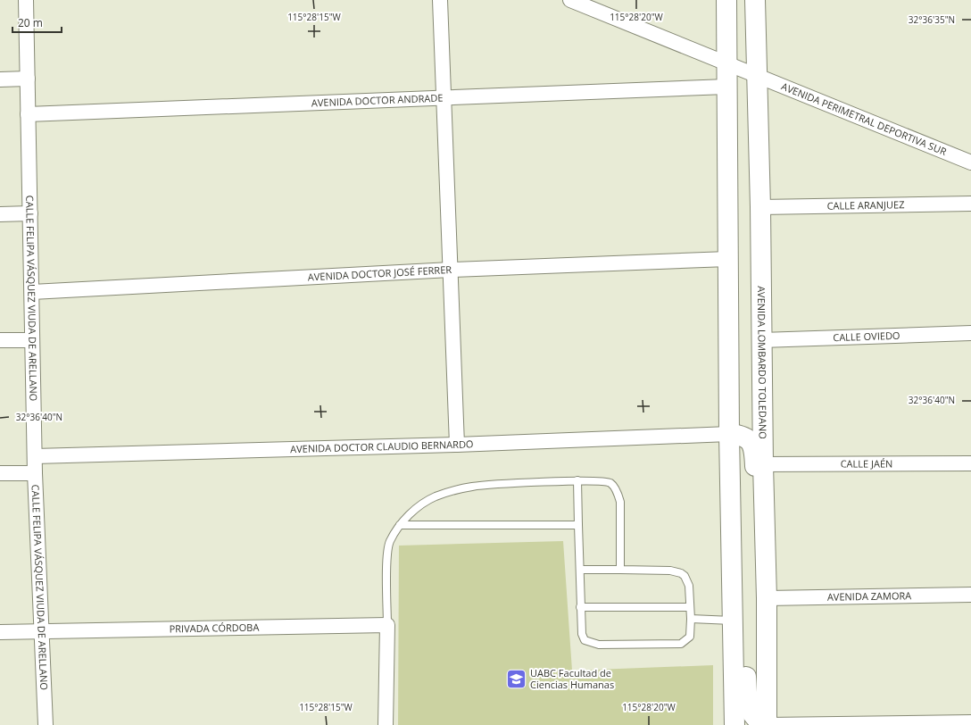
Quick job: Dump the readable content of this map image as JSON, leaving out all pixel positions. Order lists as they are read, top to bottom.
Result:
{
  "streets": {
    "main road": ["AVENIDA LOMBARDO TOLEDANO"],
    "street": [
      "AVENIDA DOCTOR ANDRADE",
      "AVENIDA PERIMETRAL DEPORTIVA SUR",
      "CALLE ARANJUEZ",
      "AVENIDA DOCTOR JOSÉ FERRER",
      "CALLE FELIPA VÁSQUEZ VIUDA DE ARELLANO",
      "CALLE OVIEDO",
      "AVENIDA DOCTOR CLAUDIO BERNARDO",
      "CALLE JAÉN",
      "AVENIDA ZAMORA",
      "PRIVADA CÓRDOBA"
    ]
  },
  "crossings": [
    ["AVENIDA DOCTOR ANDRADE", "CALLE FELIPA VÁSQUEZ VIUDA DE ARELLANO"],
    ["AVENIDA PERIMETRAL DEPORTIVA SUR", "AVENIDA LOMBARDO TOLEDANO"],
    ["CALLE ARANJUEZ", "AVENIDA LOMBARDO TOLEDANO"],
    ["AVENIDA DOCTOR JOSÉ FERRER", "CALLE FELIPA VÁSQUEZ VIUDA DE ARELLANO"],
    ["CALLE FELIPA VÁSQUEZ VIUDA DE ARELLANO", "AVENIDA DOCTOR CLAUDIO BERNARDO"],
    ["CALLE FELIPA VÁSQUEZ VIUDA DE ARELLANO", "PRIVADA CÓRDOBA"],
    ["CALLE OVIEDO", "AVENIDA LOMBARDO TOLEDANO"],
    ["AVENIDA LOMBARDO TOLEDANO", "CALLE JAÉN"],
    ["AVENIDA LOMBARDO TOLEDANO", "AVENIDA ZAMORA"]
  ],
  "places": {
    "school or university": ["UABC Facultad de Ciencias Humanas"]
  },
  "scale_bar": "20 m",
  "coordinates": [
    "115°28'15\"W",
    "115°28'20\"W",
    "32°36'35\"N",
    "32°36'40\"N"
  ]
}
